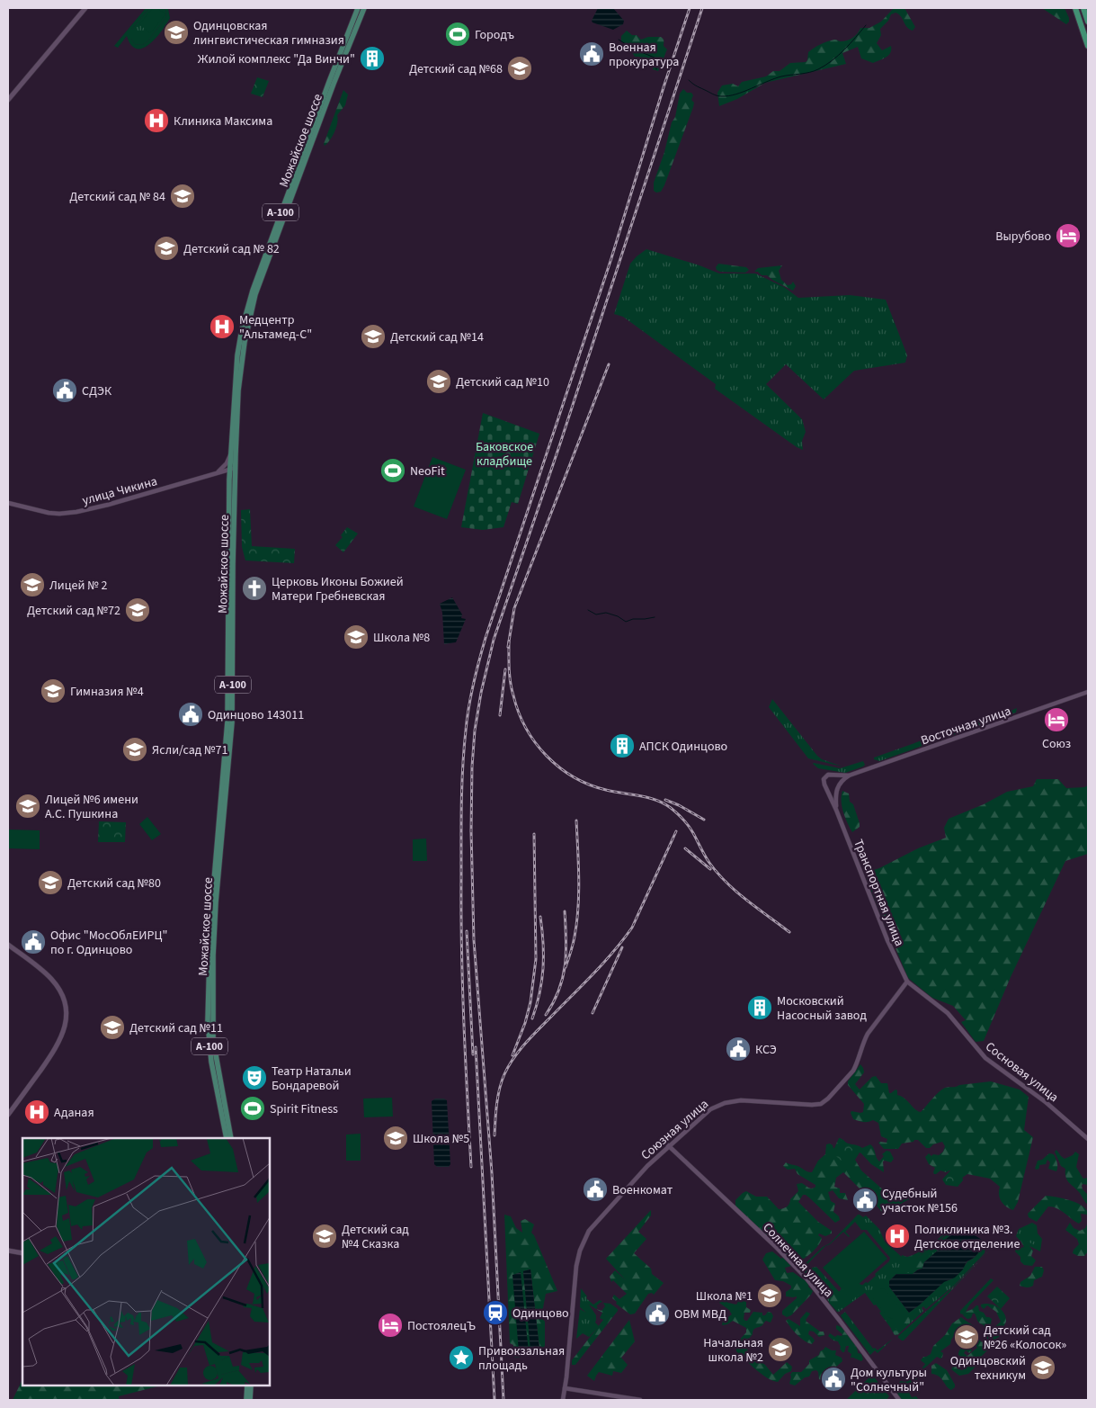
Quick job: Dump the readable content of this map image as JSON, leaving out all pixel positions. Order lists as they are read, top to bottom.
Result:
{
  "streets": {
    "main road": ["Можайское шоссе", "А-100"],
    "street": [
      "улица Чикина",
      "Восточная улица",
      "Транспортная улица",
      "Сосновая улица",
      "Союзная улица",
      "Солнечная улица"
    ]
  },
  "crossings": [
    ["Можайское шоссе", "улица Чикина"],
    ["Восточная улица", "Транспортная улица"],
    ["Транспортная улица", "Сосновая улица"],
    ["Транспортная улица", "Союзная улица"],
    ["Сосновая улица", "Союзная улица"],
    ["Союзная улица", "Солнечная улица"]
  ],
  "parks": ["Баковское кладбище"],
  "places": {
    "school or university": [
      "Одинцовская лингвистическая гимназия",
      "Детский сад №68",
      "Детский сад № 84",
      "Детский сад № 82",
      "Детский сад №14",
      "Детский сад №10",
      "Лицей № 2",
      "Детский сад №72",
      "Школа №8",
      "Гимназия №4",
      "Ясли/сад №71",
      "Лицей №6 имени А.С. Пушкина",
      "Детский сад №80",
      "Детский сад №11",
      "Школа №5",
      "Детский сад №4 Сказка",
      "Школа №1",
      "Детский сад №26 «Колосок»",
      "Начальная школа №2",
      "Одинцовский техникум"
    ],
    "sports": ["Городъ", "NeoFit", "Spirit Fitness"],
    "public building": [
      "Военная прокуратура",
      "СДЭК",
      "Одинцово 143011",
      "Офис \"МосОблЕИРЦ\" по г. Одинцово",
      "КСЭ",
      "Военкомат",
      "Судебный участок №156",
      "ОВМ МВД",
      "Дом культуры \"Солнечный\""
    ],
    "building": ["Жилой комплекс \"Да Винчи\"", "АПСК Одинцово", "Московский Насосный завод"],
    "hospital": [
      "Клиника Максима",
      "Медцентр \"Альтамед-С\"",
      "Аданая",
      "Поликлиника №3. Детское отделение"
    ],
    "hotel": ["Вырубово", "Союз", "ПостоялецЪ"],
    "church": ["Церковь Иконы Божией Матери Гребневская"],
    "theatre": ["Театр Натальи Бондаревой"],
    "station": ["Одинцово"],
    "place": ["Привокзальная площадь"]
  }
}
